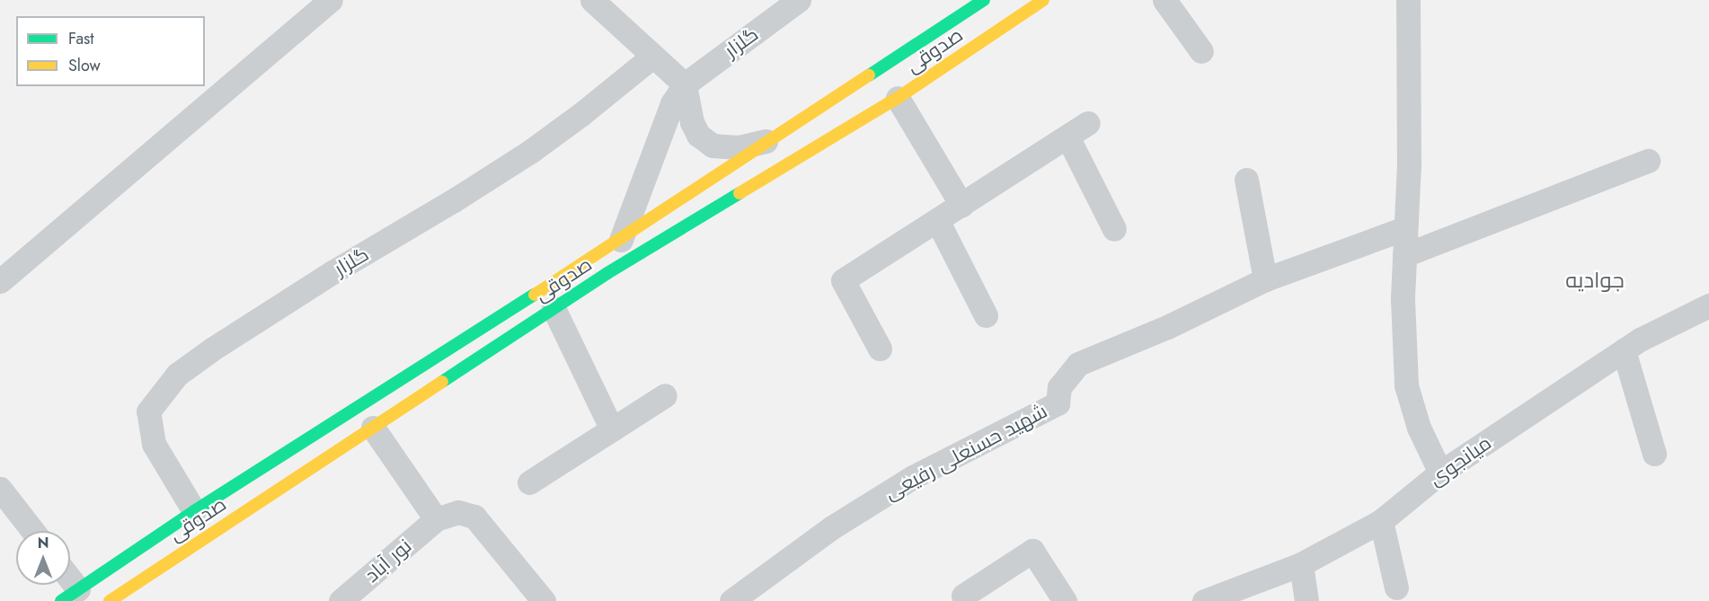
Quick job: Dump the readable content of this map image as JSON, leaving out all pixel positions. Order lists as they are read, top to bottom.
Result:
{
  "streets": {
    "main road": ["صدوقی"],
    "street": [
      "گلزار",
      "شهید حسنعلی رفیعی",
      "میانجوی",
      "نور آباد"
    ]
  },
  "crossings": [
    ["گلزار", "صدوقی"]
  ],
  "districts": ["جوادیه"],
  "legend": ["Fast", "Slow"],
  "north": "top"
}
